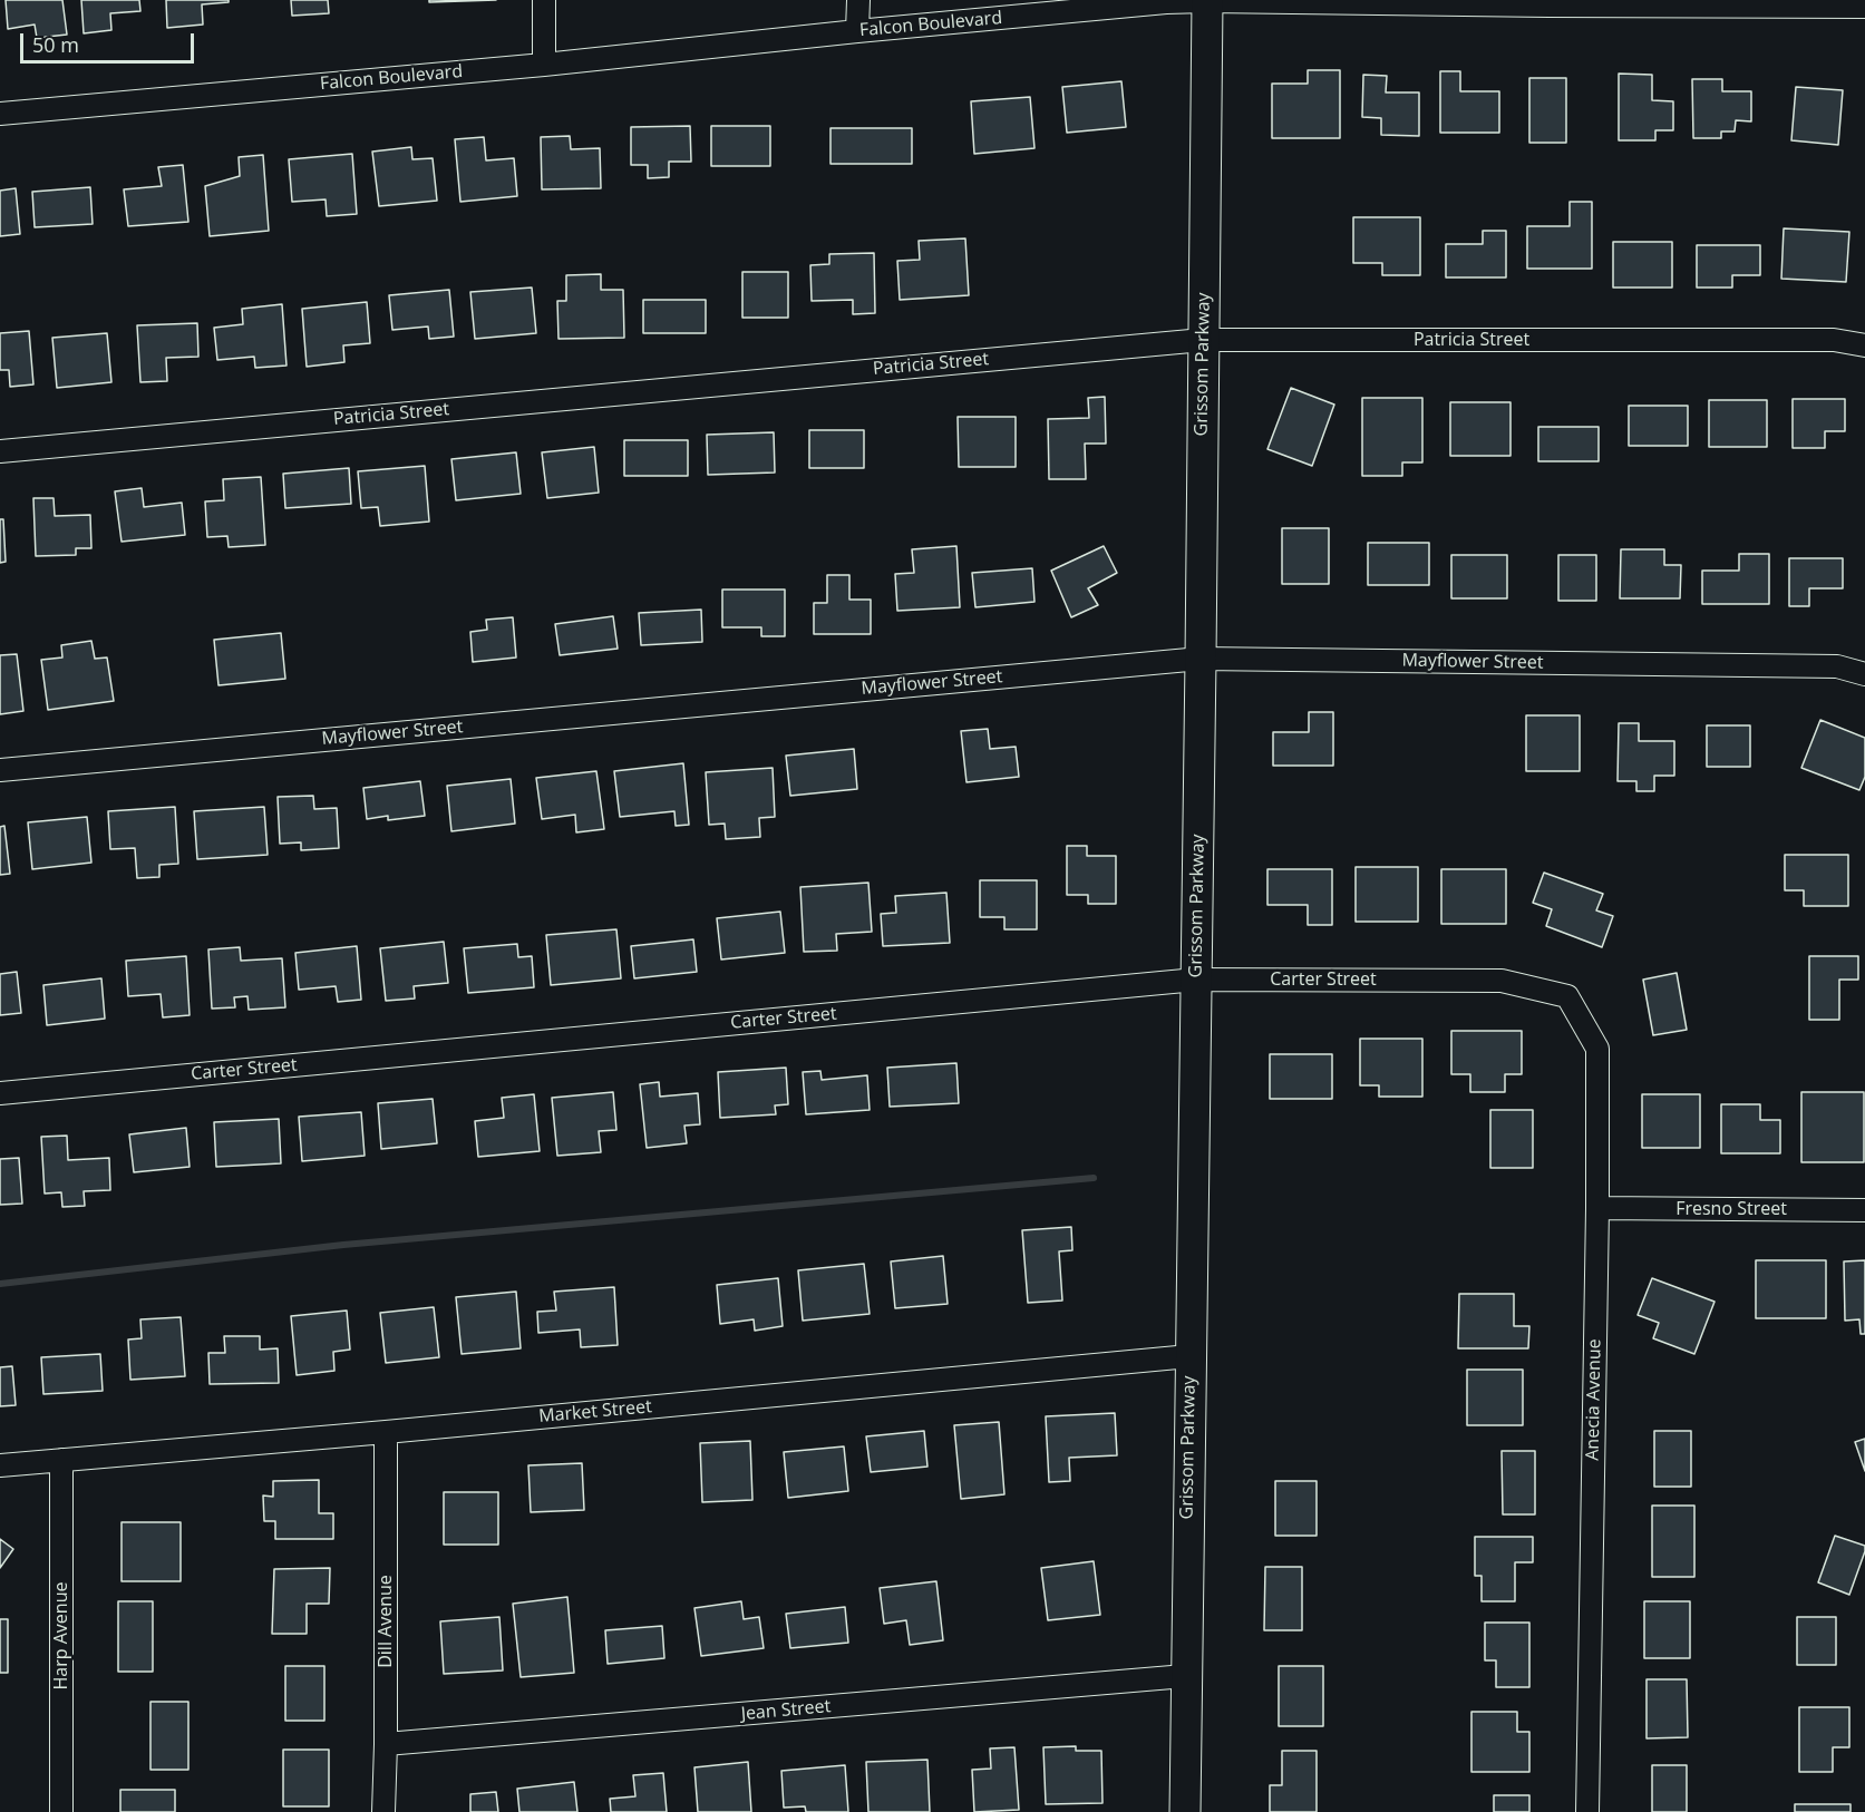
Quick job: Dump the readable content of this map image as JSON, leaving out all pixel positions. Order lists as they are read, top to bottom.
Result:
{
  "streets": {
    "main road": ["Grissom Parkway"],
    "street": [
      "Falcon Boulevard",
      "Patricia Street",
      "Mayflower Street",
      "Carter Street",
      "Fresno Street",
      "Anecia Avenue",
      "Market Street",
      "Dill Avenue",
      "Harp Avenue",
      "Jean Street"
    ]
  },
  "crossings": [
    ["Falcon Boulevard", "Grissom Parkway"],
    ["Patricia Street", "Grissom Parkway"],
    ["Grissom Parkway", "Mayflower Street"],
    ["Grissom Parkway", "Carter Street"],
    ["Grissom Parkway", "Market Street"],
    ["Grissom Parkway", "Jean Street"],
    ["Carter Street", "Anecia Avenue"],
    ["Fresno Street", "Anecia Avenue"],
    ["Market Street", "Dill Avenue"],
    ["Market Street", "Harp Avenue"],
    ["Dill Avenue", "Jean Street"]
  ],
  "scale_bar": "50 m"
}
